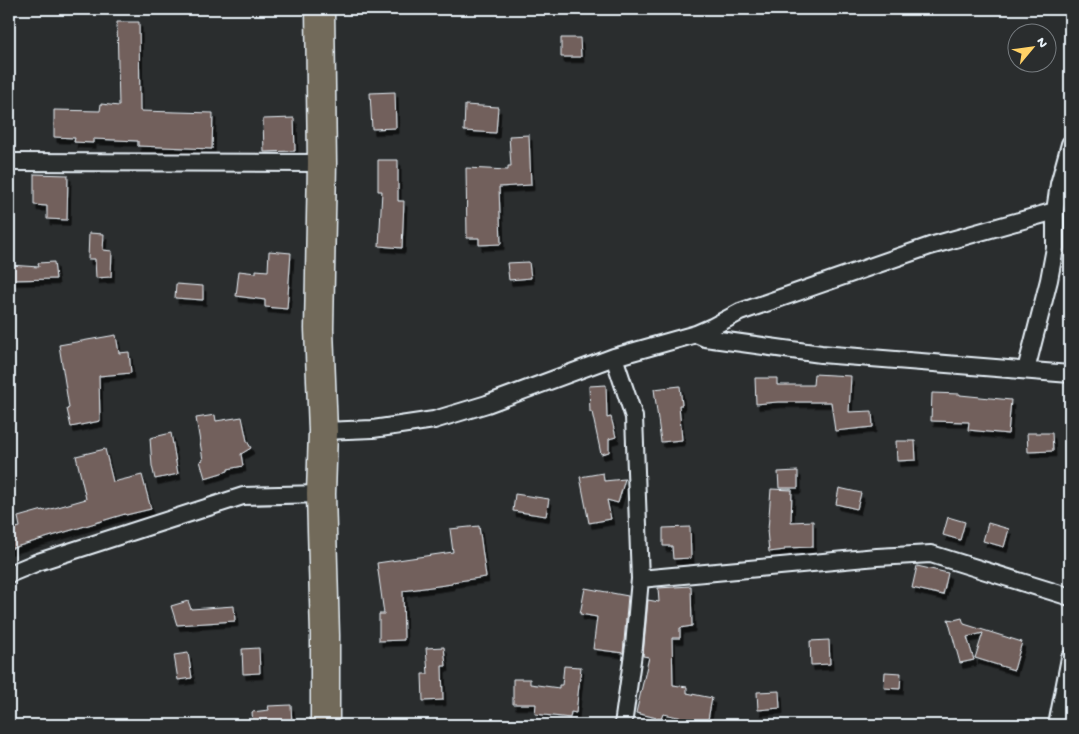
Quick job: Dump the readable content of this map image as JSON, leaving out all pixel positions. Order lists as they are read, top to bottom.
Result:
{
  "north": "top right"
}
